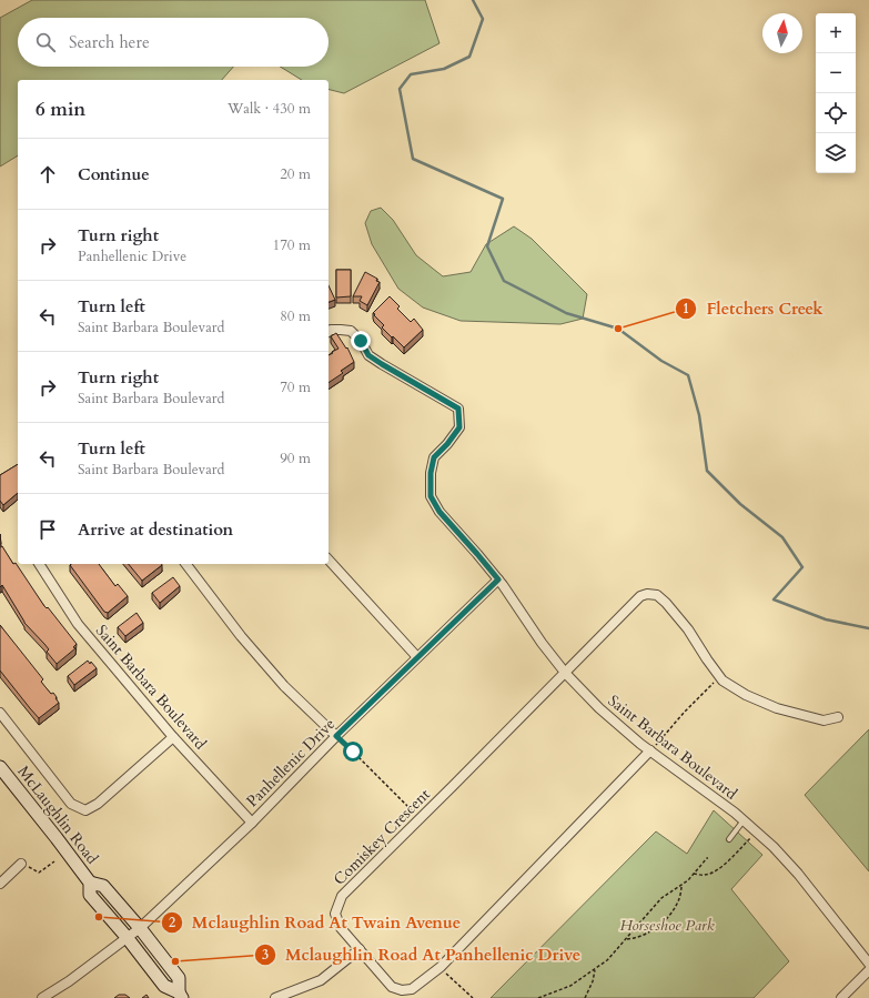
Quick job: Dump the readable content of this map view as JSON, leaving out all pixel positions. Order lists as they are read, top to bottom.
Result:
{
  "streets": {
    "street": [
      "Saint Barbara Boulevard",
      "Panhellenic Drive",
      "McLaughlin Road",
      "Comiskey Crescent"
    ]
  },
  "crossings": [
    ["Saint Barbara Boulevard", "Panhellenic Drive"],
    ["Saint Barbara Boulevard", "Comiskey Crescent"],
    ["Panhellenic Drive", "McLaughlin Road"]
  ],
  "parks": ["Horseshoe Park"],
  "places": ["Fletchers Creek", "Mclaughlin Road At Twain Avenue", "Mclaughlin Road At Panhellenic Drive"],
  "north": "top",
  "page": {
    "map_buttons": ["+", "−"],
    "search": "Search here",
    "heading": ["6 min", "Walk · 430 m"],
    "list": [
      ["Continue", "20 m"],
      ["Turn right", "Panhellenic Drive", "170 m"],
      ["Turn left", "Saint Barbara Boulevard", "80 m"],
      ["Turn right", "Saint Barbara Boulevard", "70 m"],
      ["Turn left", "Saint Barbara Boulevard", "90 m"],
      "Arrive at destination"
    ]
  }
}
